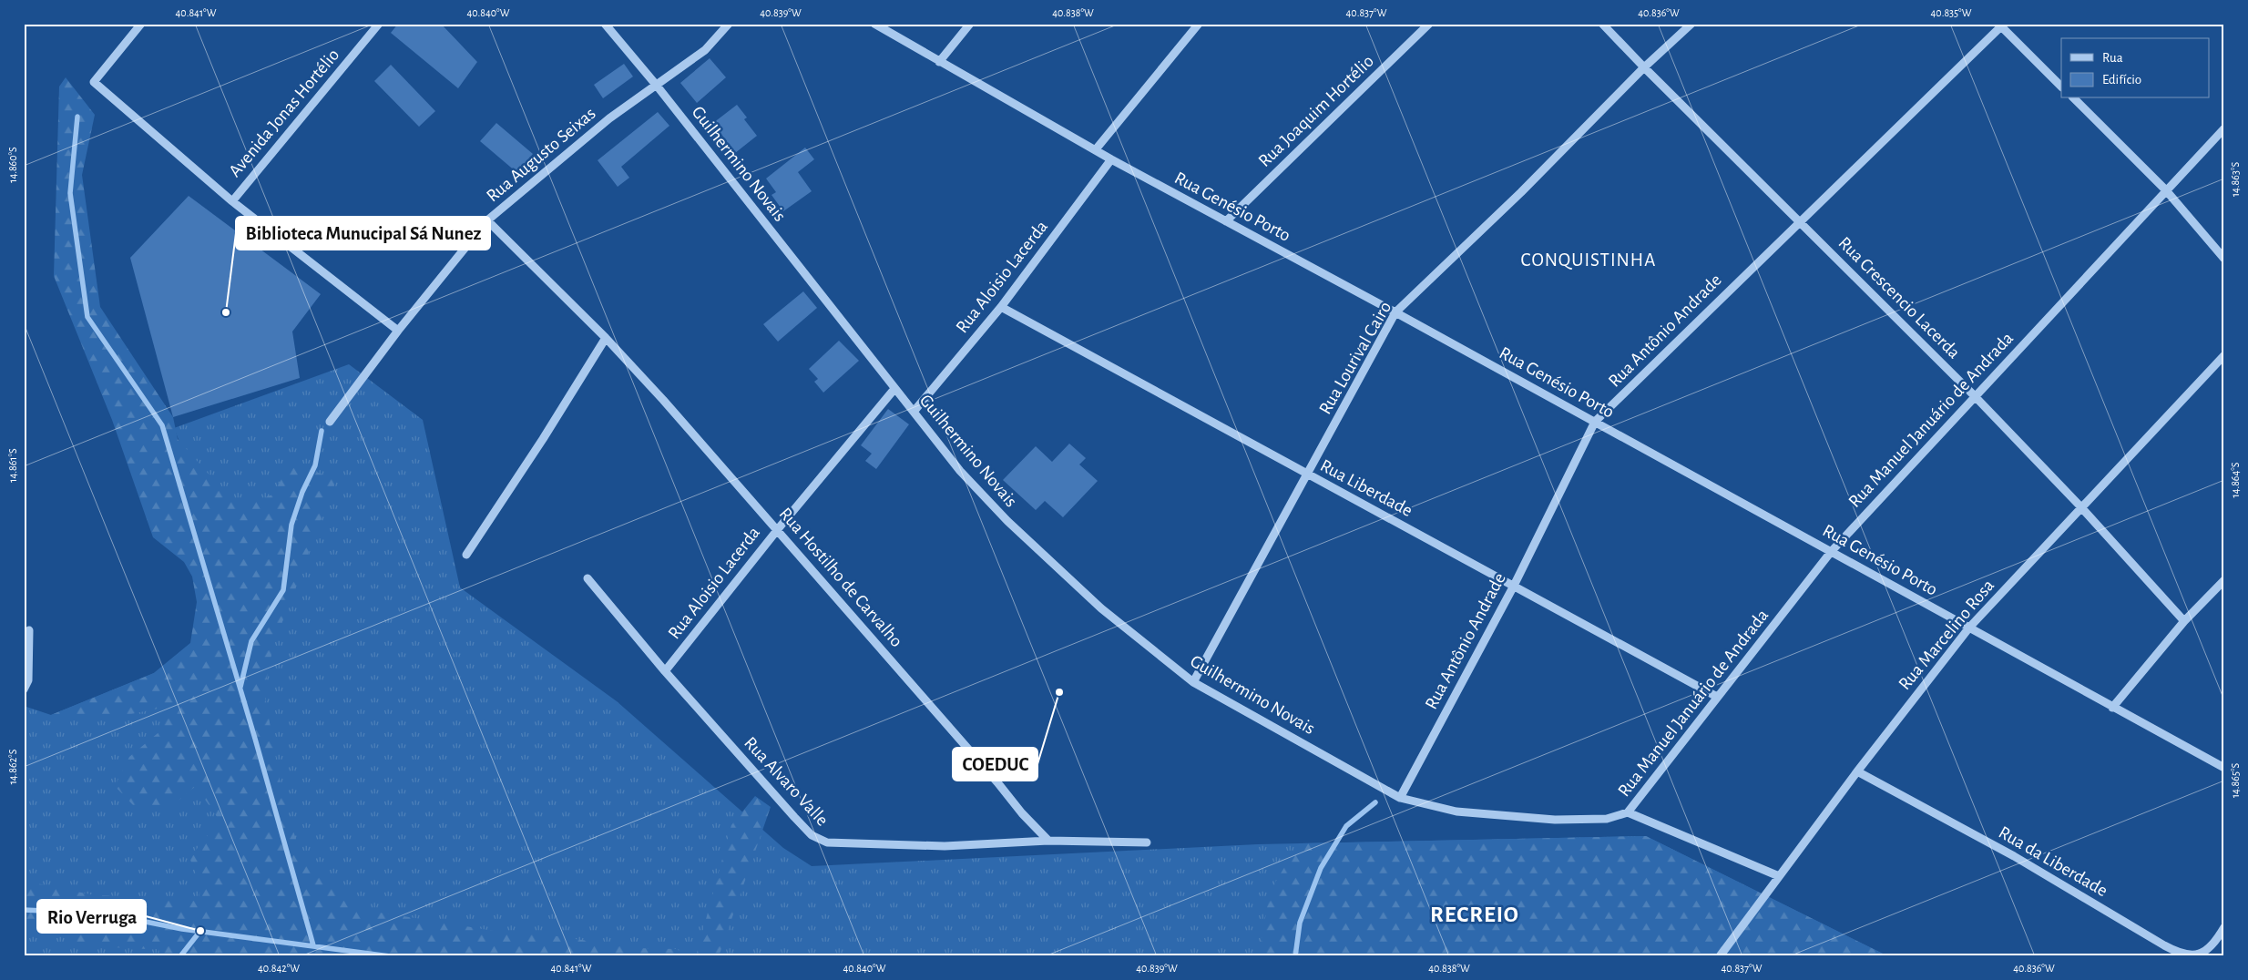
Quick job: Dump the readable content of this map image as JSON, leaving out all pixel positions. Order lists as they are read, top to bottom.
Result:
{
  "streets": {
    "street": [
      "Rua Joaquim Hortélio",
      "Avenida Jonas Hortélio",
      "Rua Augusto Seixas",
      "Guilhermino Novais",
      "Rua Genésio Porto",
      "Rua Aloisio Lacerda",
      "Rua Crescencio Lacerda",
      "Rua Antônio Andrade",
      "Rua Lourival Cairo",
      "Rua Manuel Januário de Andrada",
      "Rua Liberdade",
      "Rua Hostilho de Carvalho",
      "Rua Marcelino Rosa",
      "Rua Alvaro Valle",
      "Rua da Liberdade"
    ]
  },
  "crossings": [
    ["Rua Joaquim Hortélio", "Rua Genésio Porto"],
    ["Rua Augusto Seixas", "Guilhermino Novais"],
    ["Rua Augusto Seixas", "Rua Hostilho de Carvalho"],
    ["Guilhermino Novais", "Rua Aloisio Lacerda"],
    ["Guilhermino Novais", "Rua Antônio Andrade"],
    ["Guilhermino Novais", "Rua Lourival Cairo"],
    ["Guilhermino Novais", "Rua Manuel Januário de Andrada"],
    ["Rua Genésio Porto", "Rua Aloisio Lacerda"],
    ["Rua Genésio Porto", "Rua Antônio Andrade"],
    ["Rua Genésio Porto", "Rua Lourival Cairo"],
    ["Rua Genésio Porto", "Rua Manuel Januário de Andrada"],
    ["Rua Genésio Porto", "Rua Marcelino Rosa"],
    ["Rua Aloisio Lacerda", "Rua Liberdade"],
    ["Rua Aloisio Lacerda", "Rua Hostilho de Carvalho"],
    ["Rua Aloisio Lacerda", "Rua Alvaro Valle"],
    ["Rua Crescencio Lacerda", "Rua Antônio Andrade"],
    ["Rua Crescencio Lacerda", "Rua Lourival Cairo"],
    ["Rua Crescencio Lacerda", "Rua Manuel Januário de Andrada"],
    ["Rua Crescencio Lacerda", "Rua Marcelino Rosa"],
    ["Rua Antônio Andrade", "Rua Liberdade"],
    ["Rua Lourival Cairo", "Rua Liberdade"],
    ["Rua Manuel Januário de Andrada", "Rua Liberdade"],
    ["Rua Hostilho de Carvalho", "Rua Alvaro Valle"],
    ["Rua Marcelino Rosa", "Rua da Liberdade"]
  ],
  "districts": ["CONQUISTINHA", "RECREIO"],
  "places": ["Biblioteca Munucipal Sá Nunez", "COEDUC", "Rio Verruga"],
  "legend": ["Rua", "Edifício"],
  "coordinates": [
    "40.841°W",
    "40.840°W",
    "40.839°W",
    "40.838°W",
    "40.837°W",
    "40.836°W",
    "40.835°W",
    "14.860°S",
    "14.863°S",
    "14.861°S",
    "14.864°S",
    "14.862°S",
    "14.865°S",
    "40.842°W"
  ]
}
